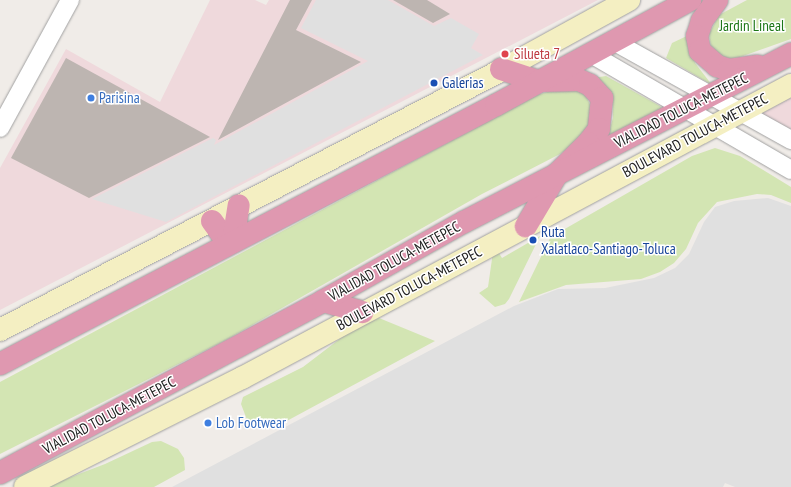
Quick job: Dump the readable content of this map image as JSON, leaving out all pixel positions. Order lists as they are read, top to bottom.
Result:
{
  "streets": {
    "highway": ["VIALIDAD TOLUCA-METEPEC"],
    "main road": ["BOULEVARD TOLUCA-METEPEC"]
  },
  "parks": ["Jardin Lineal"],
  "places": [
    "Silueta 7",
    "Galerias",
    "Parisina",
    "Ruta Xalatlaco-Santiago-Toluca",
    "Lob Footwear"
  ]
}
